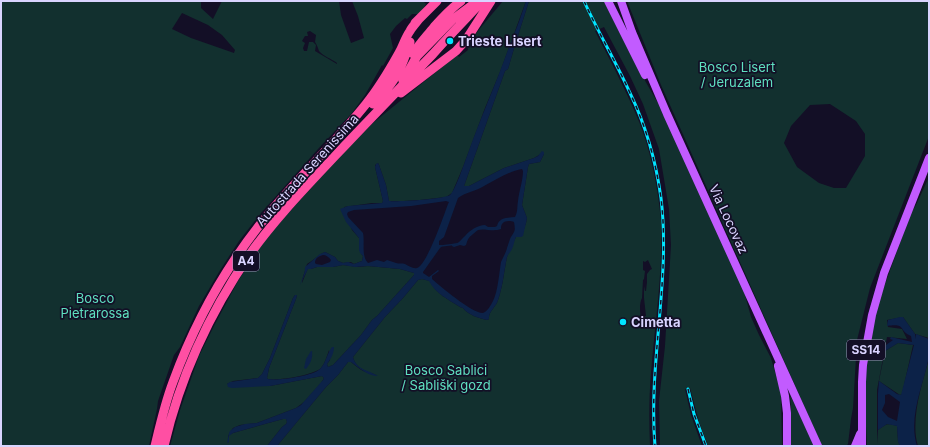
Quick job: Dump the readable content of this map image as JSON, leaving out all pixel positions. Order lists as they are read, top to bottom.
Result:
{
  "streets": {
    "highway": ["Autostrada Serenissima", "A4"],
    "main road": ["Via Locovaz", "SS14"]
  },
  "crossings": [
    ["Autostrada Serenissima", "A4"]
  ],
  "parks": ["Bosco Lisert / Jeruzalem", "Bosco Pietrarossa", "Bosco Sablici / Sabliški gozd"],
  "places": ["Trieste Lisert", "Cimetta"]
}
